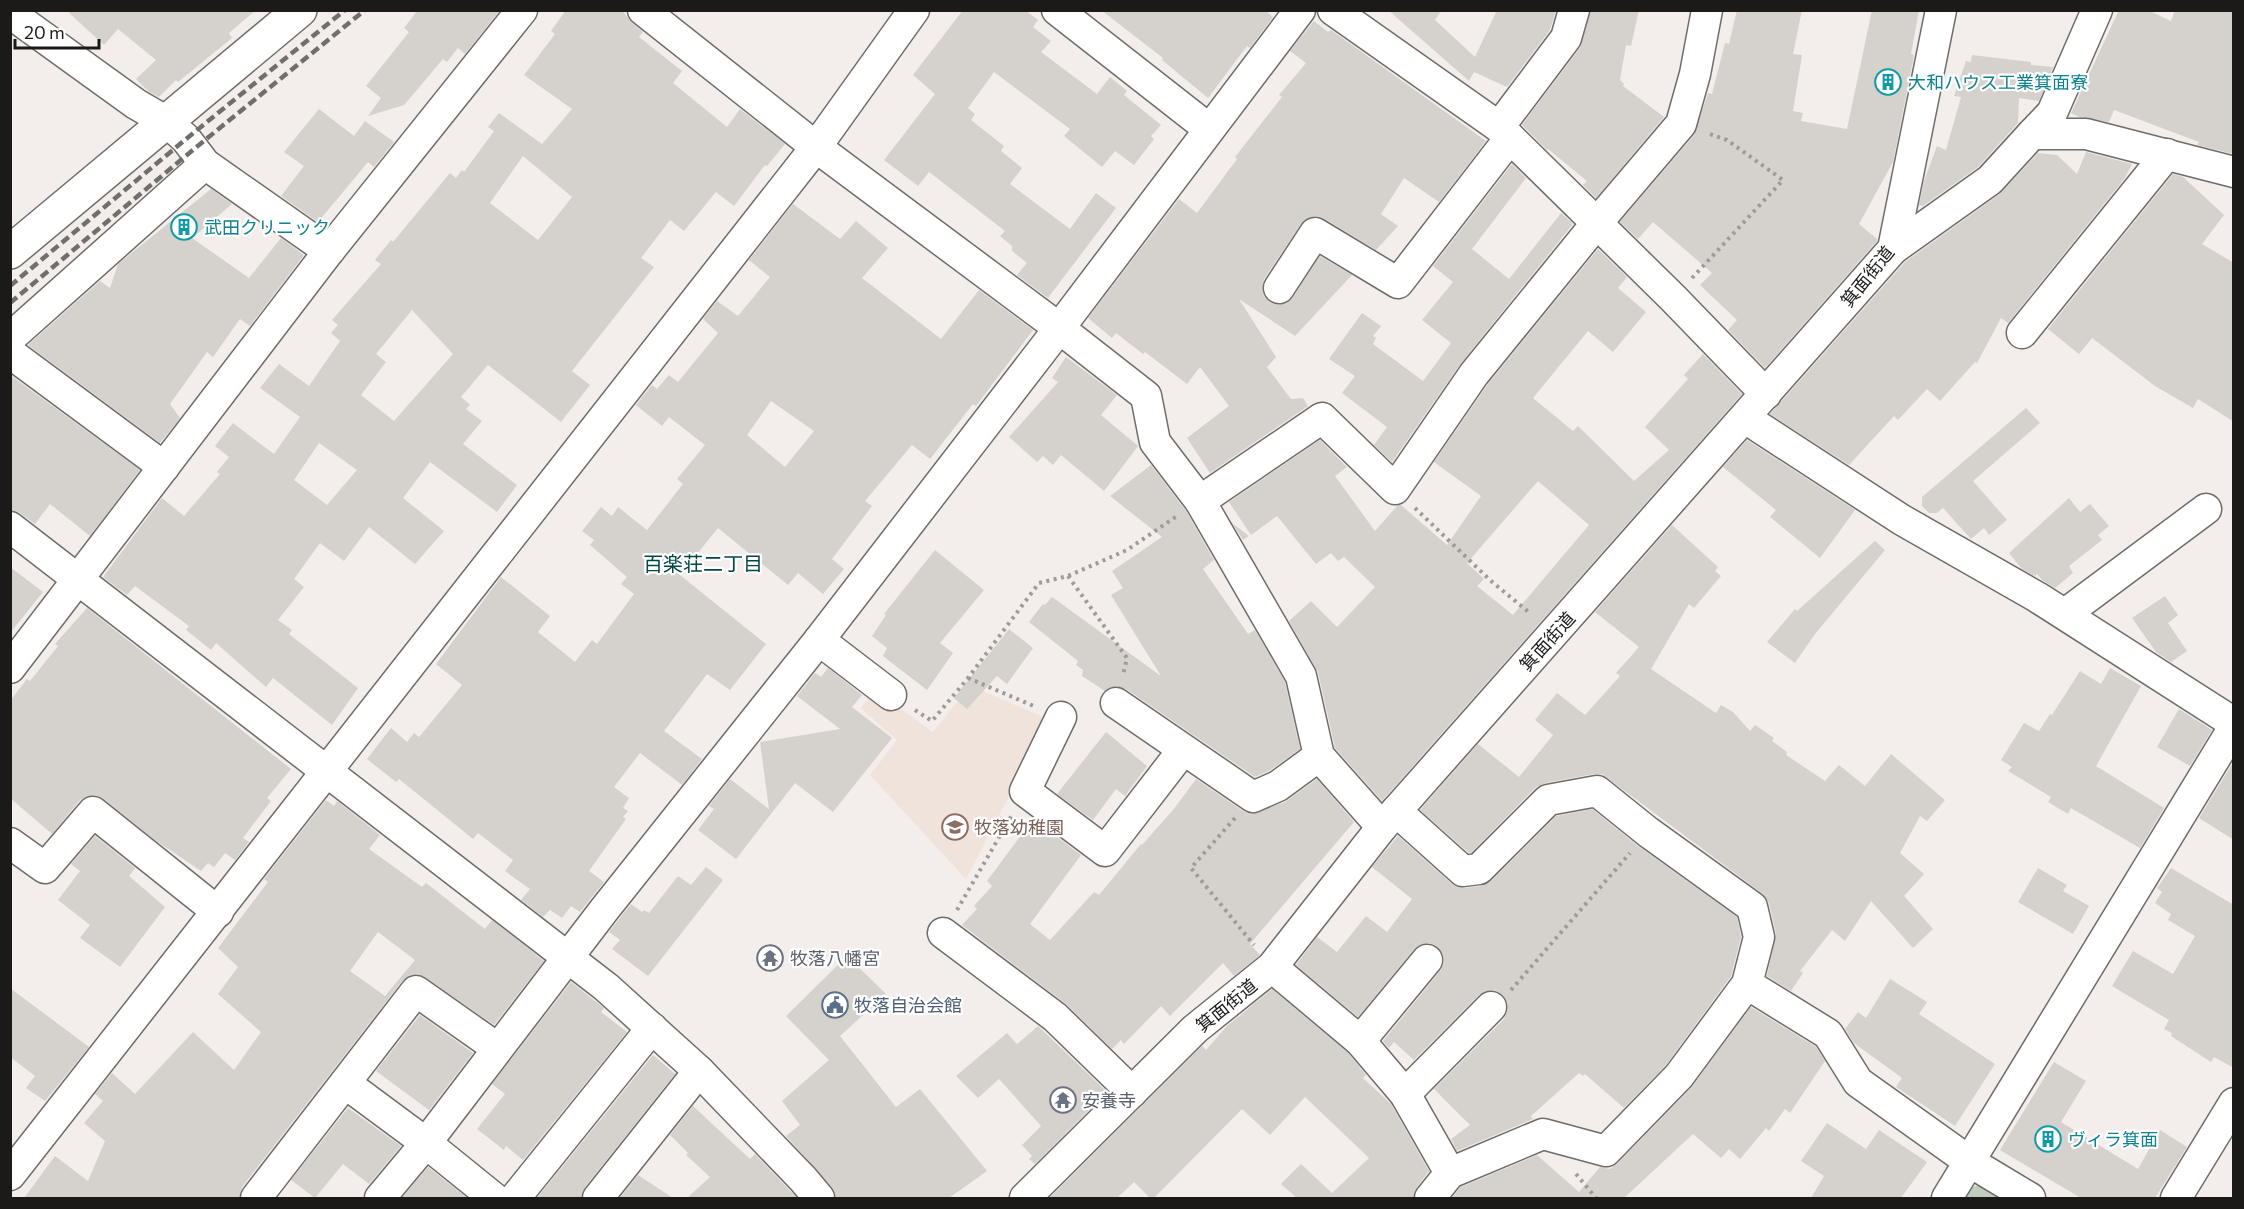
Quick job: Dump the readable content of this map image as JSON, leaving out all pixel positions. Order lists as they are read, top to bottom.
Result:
{
  "streets": {
    "street": ["箕面街道"]
  },
  "districts": ["百楽荘二丁目"],
  "places": {
    "building": ["大和ハウス工業箕面寮", "武田クリニック", "ヴィラ箕面"],
    "school or university": ["牧落幼稚園"],
    "temple": ["牧落八幡宮", "安養寺"],
    "public building": ["牧落自治会館"]
  },
  "scale_bar": "20 m"
}
